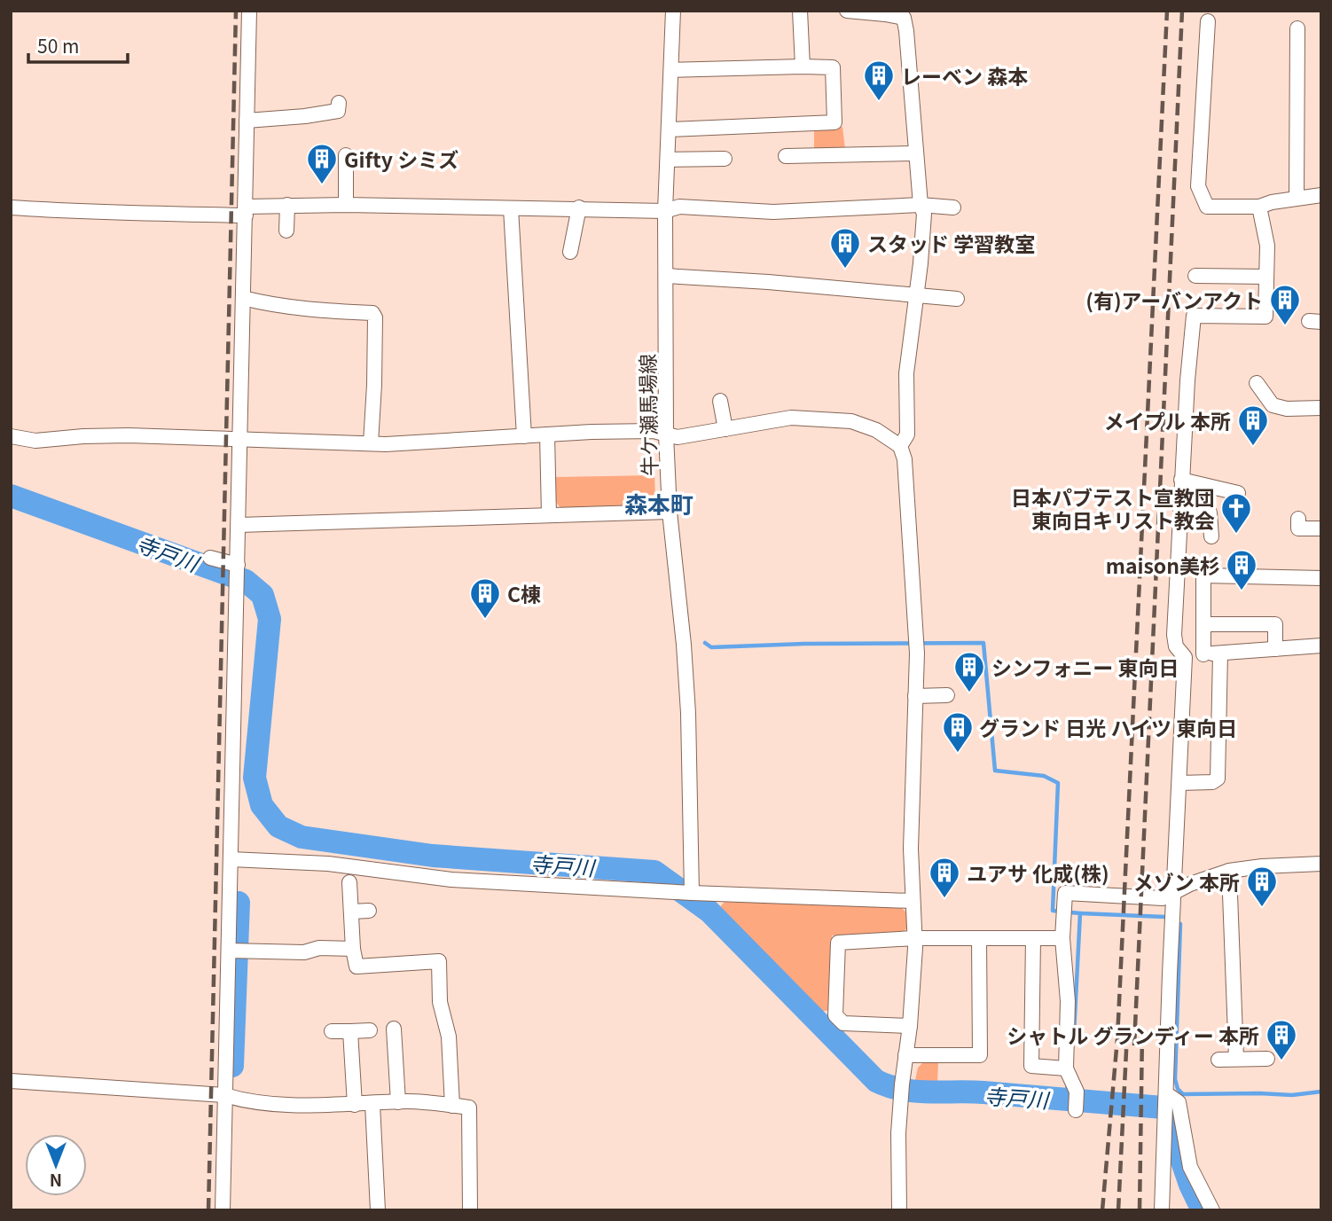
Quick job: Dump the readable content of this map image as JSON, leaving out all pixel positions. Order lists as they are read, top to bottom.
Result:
{
  "streets": {
    "street": ["牛ケ瀬馬場線"]
  },
  "districts": ["森本町"],
  "water": ["寺戸川"],
  "places": {
    "building": [
      "レーベン 森本",
      "Gifty シミズ",
      "スタッド 学習教室",
      "(有)アーバンアクト",
      "メイプル 本所",
      "maison美杉",
      "C棟",
      "シンフォニー 東向日",
      "グランド 日光 ハイツ 東向日",
      "ユアサ 化成(株)",
      "メゾン 本所",
      "シャトル グランディー 本所"
    ],
    "church": ["日本パブテスト宣教団 東向日キリスト教会"]
  },
  "scale_bar": "50 m",
  "north": "bottom"
}
